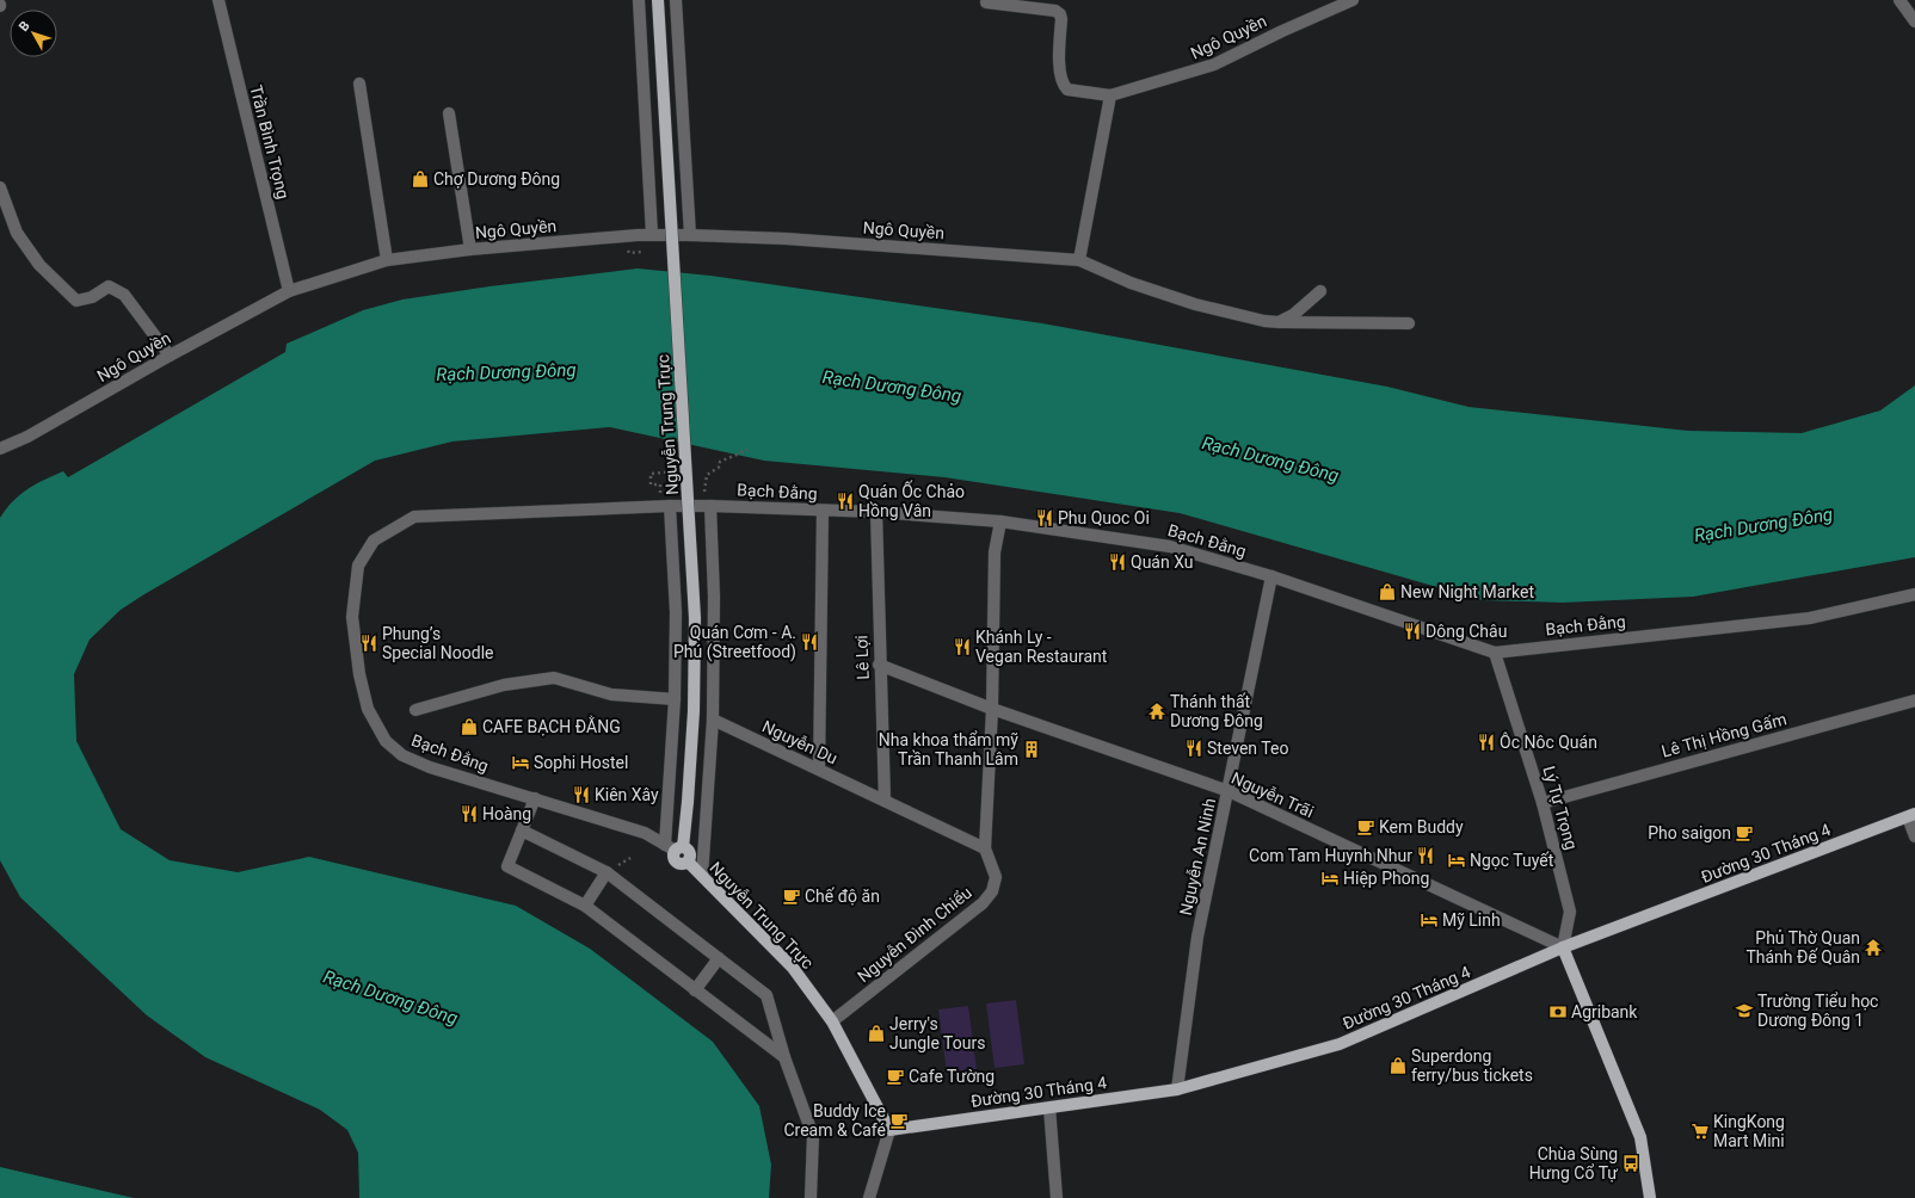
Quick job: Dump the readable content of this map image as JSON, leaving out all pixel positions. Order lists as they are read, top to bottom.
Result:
{
  "streets": {
    "main road": ["Nguyễn Trung Trực", "Đường 30 Tháng 4"],
    "street": [
      "Ngô Quyền",
      "Trần Bình Trọng",
      "Bạch Đằng",
      "Lê Lợi",
      "Lê Thị Hồng Gấm",
      "Nguyễn Du",
      "Nguyễn Trãi",
      "Lý Tự Trọng",
      "Nguyễn An Ninh",
      "Nguyễn Đình Chiểu"
    ]
  },
  "crossings": [
    ["Ngô Quyền", "Trần Bình Trọng"],
    ["Nguyễn Trung Trực", "Bạch Đằng"],
    ["Nguyễn Trung Trực", "Đường 30 Tháng 4"],
    ["Nguyễn Trung Trực", "Nguyễn Đình Chiểu"],
    ["Bạch Đằng", "Lê Lợi"],
    ["Bạch Đằng", "Lý Tự Trọng"],
    ["Bạch Đằng", "Nguyễn An Ninh"],
    ["Bạch Đằng", "Nguyễn Đình Chiểu"],
    ["Lê Lợi", "Nguyễn Du"],
    ["Lê Lợi", "Nguyễn Trãi"],
    ["Lê Thị Hồng Gấm", "Lý Tự Trọng"],
    ["Nguyễn Du", "Nguyễn Đình Chiểu"],
    ["Nguyễn Trãi", "Lý Tự Trọng"],
    ["Nguyễn Trãi", "Đường 30 Tháng 4"],
    ["Nguyễn Trãi", "Nguyễn An Ninh"],
    ["Nguyễn Trãi", "Nguyễn Đình Chiểu"],
    ["Lý Tự Trọng", "Đường 30 Tháng 4"],
    ["Đường 30 Tháng 4", "Nguyễn An Ninh"]
  ],
  "water": ["Rạch Dương Đông"],
  "places": {
    "shop": [
      "Chợ Dương Đông",
      "New Night Market",
      "CAFE BẠCH ĐẰNG",
      "Jerry's Jungle Tours",
      "Superdong ferry/bus tickets"
    ],
    "restaurant": [
      "Quán Ốc Chảo Hồng Vân",
      "Phu Quoc Oi",
      "Quán Xu",
      "Dông Châu",
      "Quán Cơm - A. Phú (Streetfood)",
      "Phung’s Special Noodle",
      "Khánh Ly - Vegan Restaurant",
      "Ôc Nôc Quán",
      "Steven Teo",
      "Kiên Xây",
      "Hoàng",
      "Com Tam Huynh Nhur"
    ],
    "temple": ["Thánh thất Dương Đông", "Phủ Thờ Quan Thánh Đế Quân"],
    "building": ["Nha khoa thẩm mỹ Trần Thanh Lâm"],
    "hotel": [
      "Sophi Hostel",
      "Ngọc Tuyết",
      "Hiệp Phong",
      "Mỹ Linh"
    ],
    "cafe": [
      "Kem Buddy",
      "Pho saigon",
      "Chế độ ăn",
      "Cafe Tường",
      "Buddy Ice Cream & Café"
    ],
    "school or university": ["Trường Tiểu học Dương Đông 1"],
    "bank": ["Agribank"],
    "supermarket": ["KingKong Mart Mini"],
    "bus stop": ["Chùa Sùng Hưng Cổ Tự"]
  },
  "north": "top left"
}
